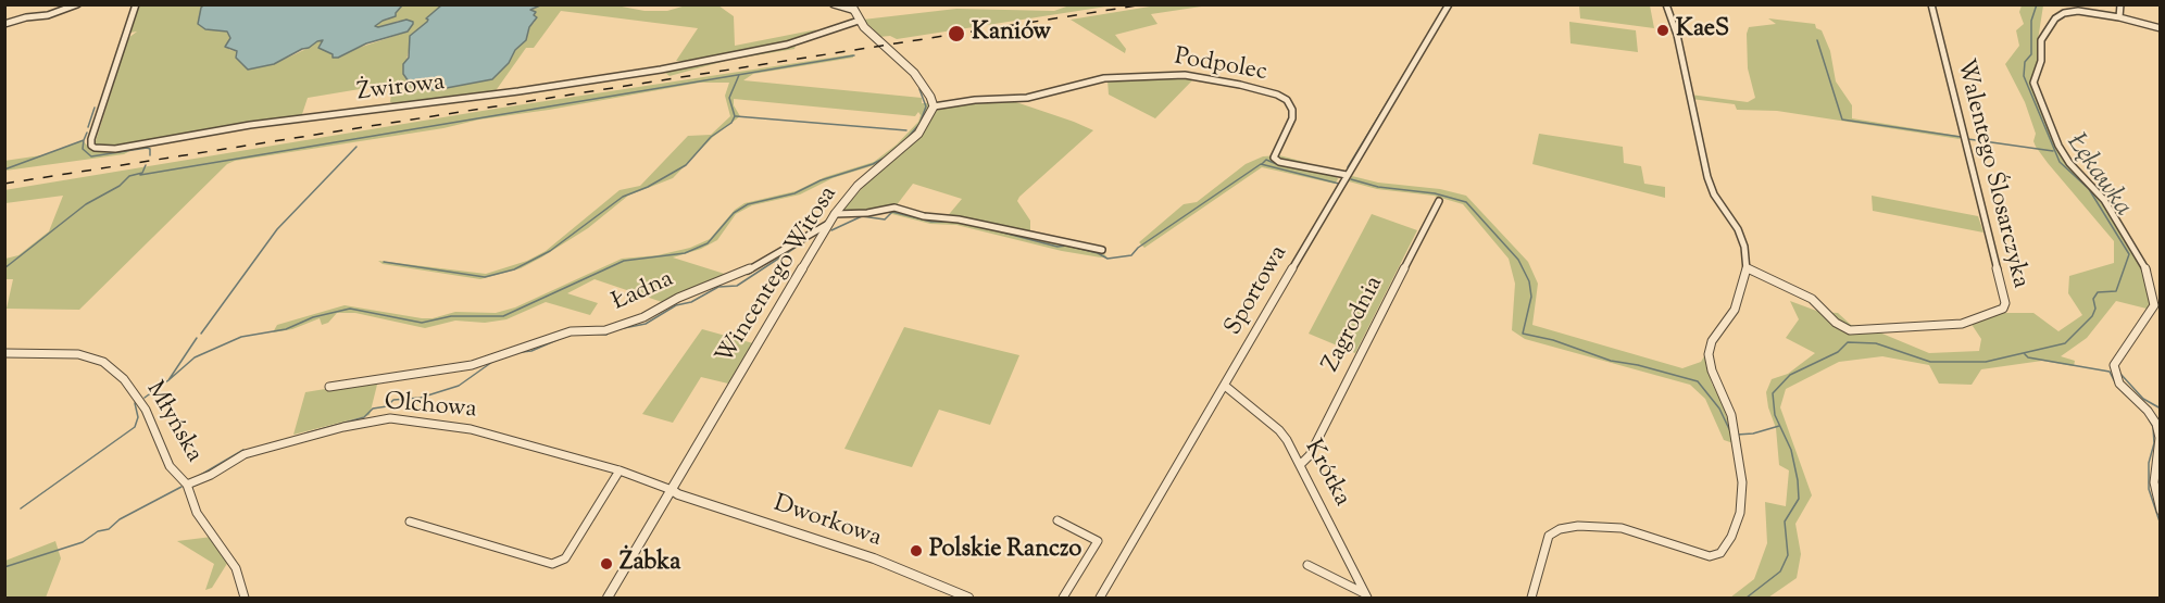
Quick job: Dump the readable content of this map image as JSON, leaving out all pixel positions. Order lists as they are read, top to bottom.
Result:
{
  "streets": {
    "street": [
      "Podpolec",
      "Żwirowa",
      "Walentego Ślosarczyka",
      "Wincentego Witosa",
      "Sportowa",
      "Ładna",
      "Zagrodnia",
      "Olchowa",
      "Młyńska",
      "Krótka",
      "Dworkowa"
    ]
  },
  "crossings": [
    ["Podpolec", "Wincentego Witosa"],
    ["Podpolec", "Sportowa"],
    ["Wincentego Witosa", "Ładna"],
    ["Wincentego Witosa", "Olchowa"],
    ["Wincentego Witosa", "Dworkowa"],
    ["Sportowa", "Krótka"],
    ["Zagrodnia", "Krótka"],
    ["Olchowa", "Młyńska"],
    ["Olchowa", "Dworkowa"]
  ],
  "water": ["Łękawka"],
  "places": [
    "KaeS",
    "Kaniów",
    "Polskie Ranczo",
    "Żabka"
  ]
}
